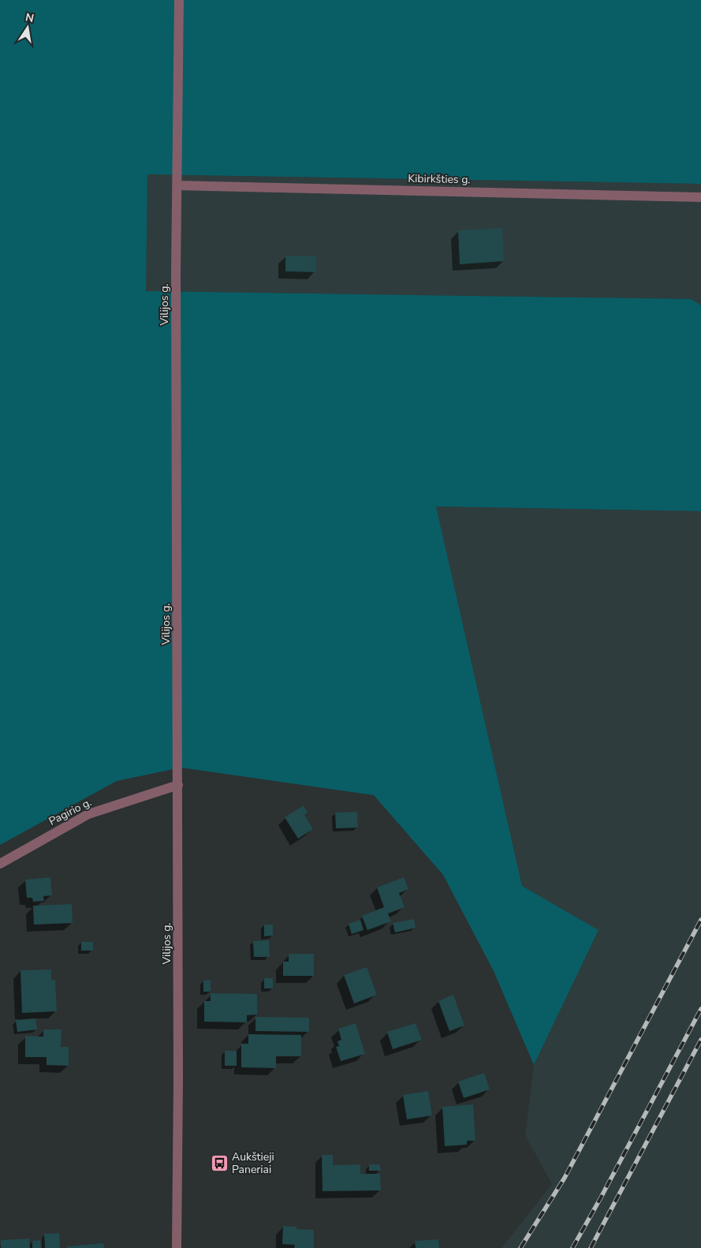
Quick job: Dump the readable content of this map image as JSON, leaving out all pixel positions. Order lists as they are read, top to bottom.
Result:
{
  "streets": {
    "street": ["Kibirkšties g.", "Vilijos g.", "Pagirio g."]
  },
  "crossings": [
    ["Kibirkšties g.", "Vilijos g."],
    ["Vilijos g.", "Pagirio g."]
  ],
  "places": {
    "bus stop": ["Aukštieji Paneriai"]
  },
  "north": "top"
}
